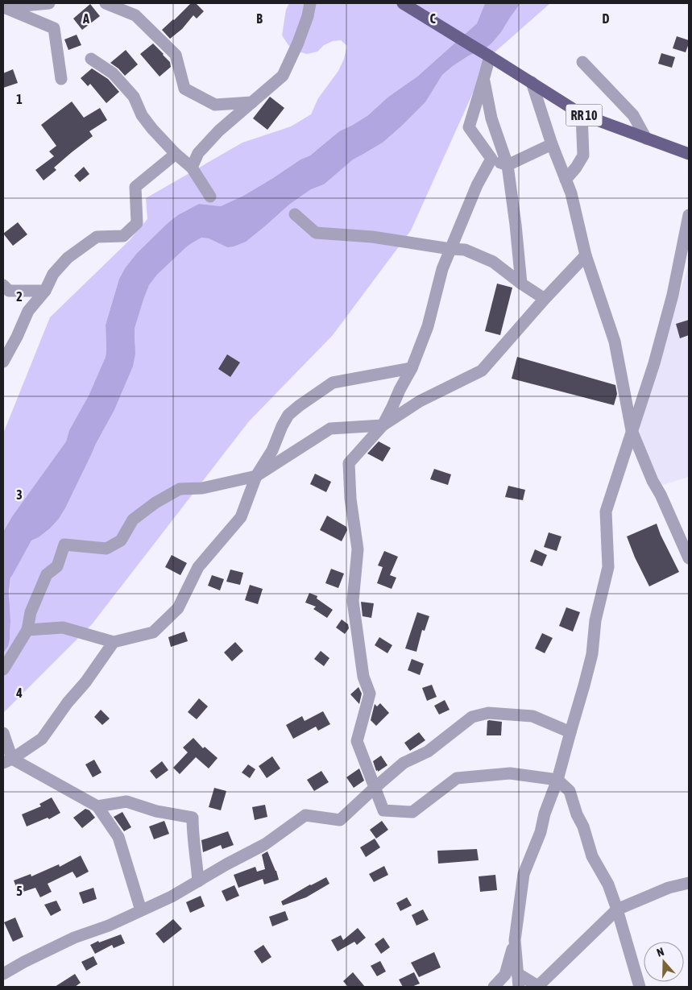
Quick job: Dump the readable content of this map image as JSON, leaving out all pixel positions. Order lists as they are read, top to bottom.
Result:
{
  "streets": {
    "main road": ["RR 10"]
  },
  "north": "top",
  "grid": {
    "columns": [
      "A",
      "B",
      "C",
      "D"
    ],
    "rows": [
      "1",
      "2",
      "3",
      "4",
      "5"
    ]
  }
}
